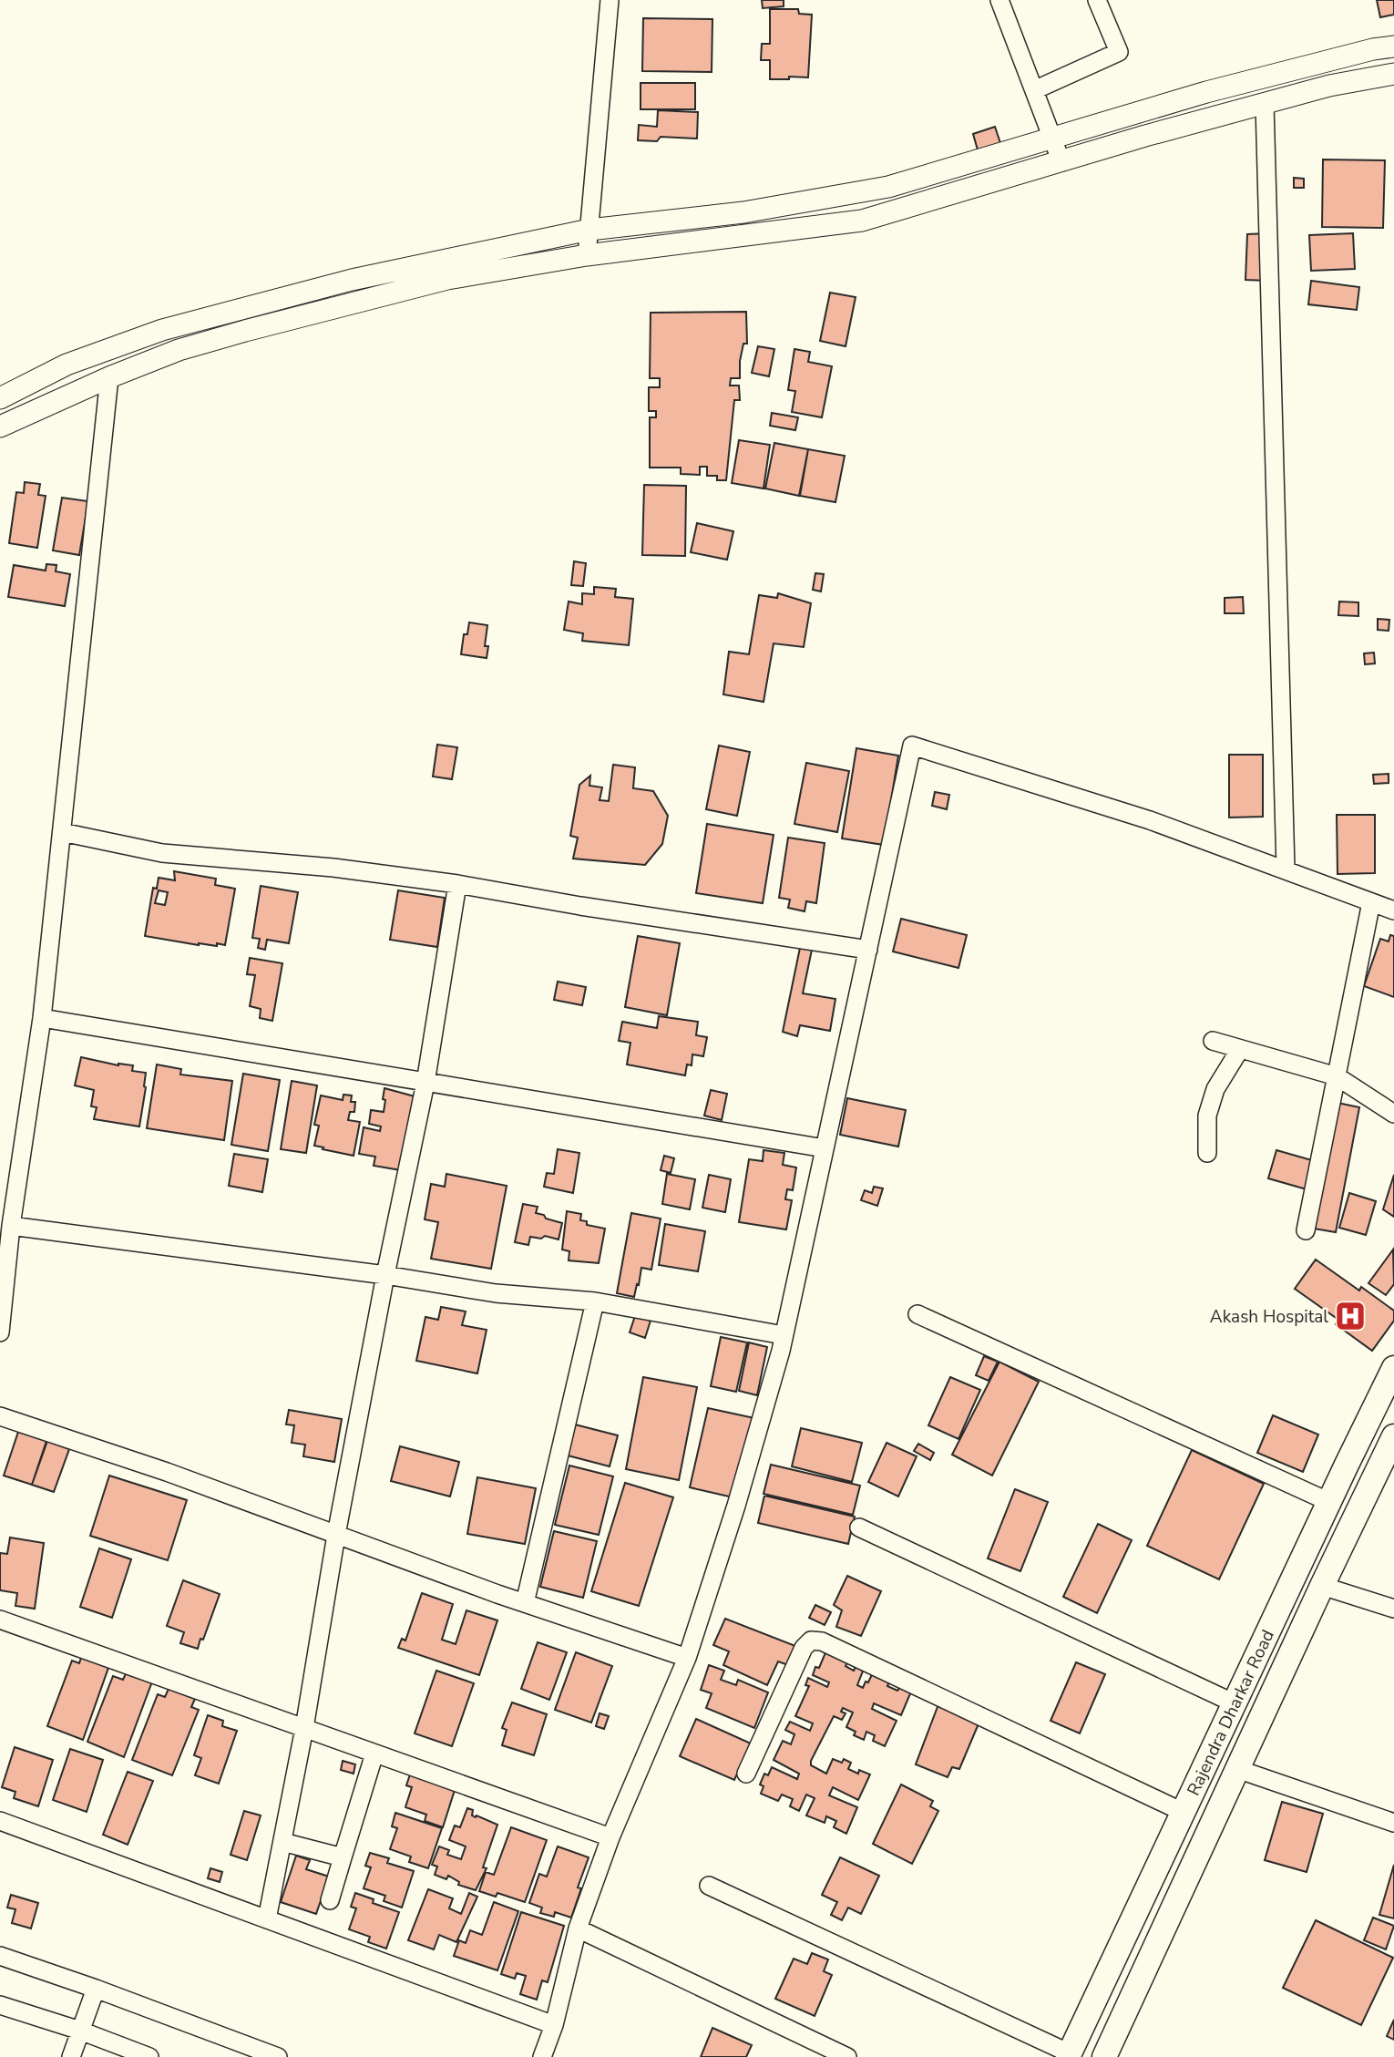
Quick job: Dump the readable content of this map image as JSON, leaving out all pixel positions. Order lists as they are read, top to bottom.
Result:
{
  "streets": {
    "main road": ["Rajendra Dharkar Road"]
  },
  "places": {
    "hospital": ["Akash Hospital"]
  }
}
